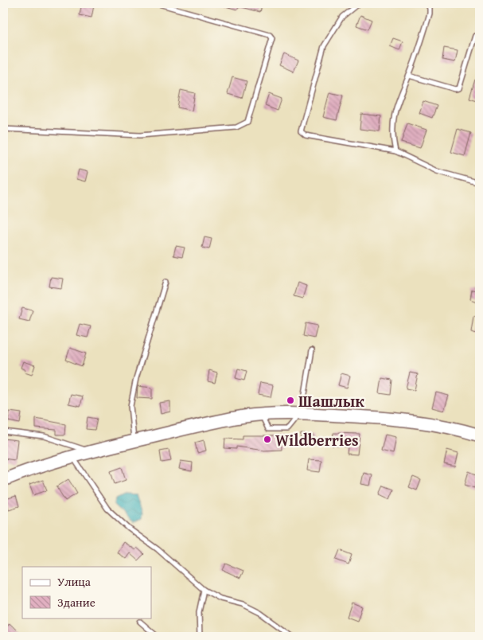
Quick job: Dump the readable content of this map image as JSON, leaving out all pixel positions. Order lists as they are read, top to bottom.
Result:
{
  "places": ["Шашлык", "Wildberries"],
  "legend": ["Улица", "Здание"]
}
